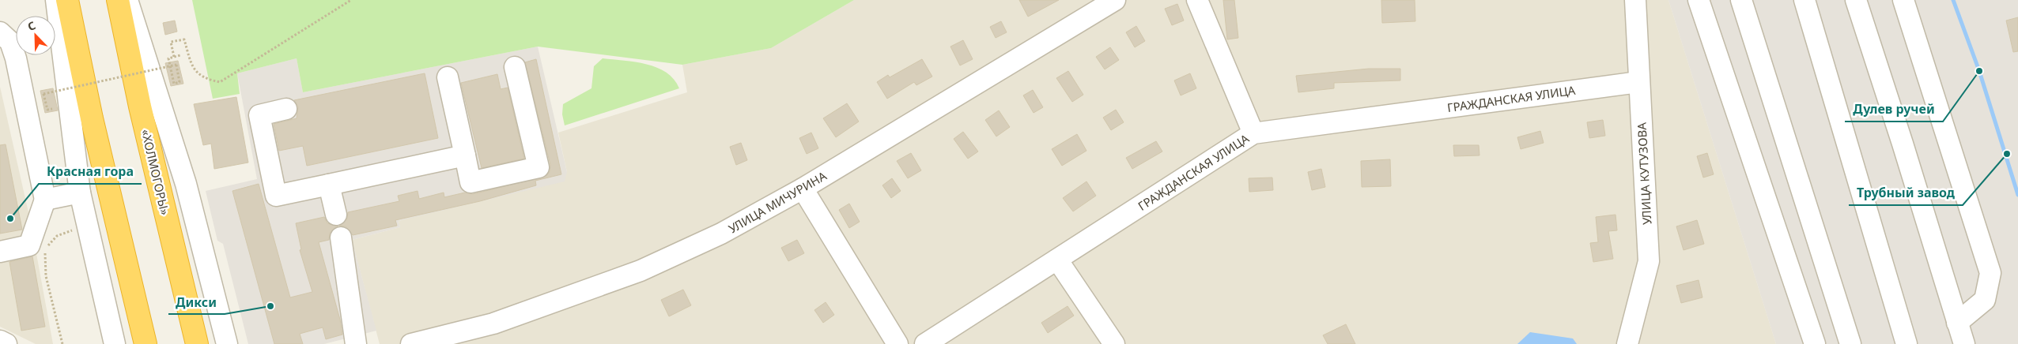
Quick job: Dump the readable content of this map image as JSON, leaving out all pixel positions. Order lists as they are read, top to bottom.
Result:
{
  "streets": {
    "highway": ["«ХОЛМОГОРЫ»"],
    "street": ["ГРАЖДАНСКАЯ УЛИЦА", "УЛИЦА КУТУЗОВА", "УЛИЦА МИЧУРИНА"]
  },
  "crossings": [
    ["ГРАЖДАНСКАЯ УЛИЦА", "УЛИЦА КУТУЗОВА"]
  ],
  "places": [
    "Дулев ручей",
    "Трубный завод",
    "Красная гора",
    "Дикси"
  ],
  "north": "top left"
}
